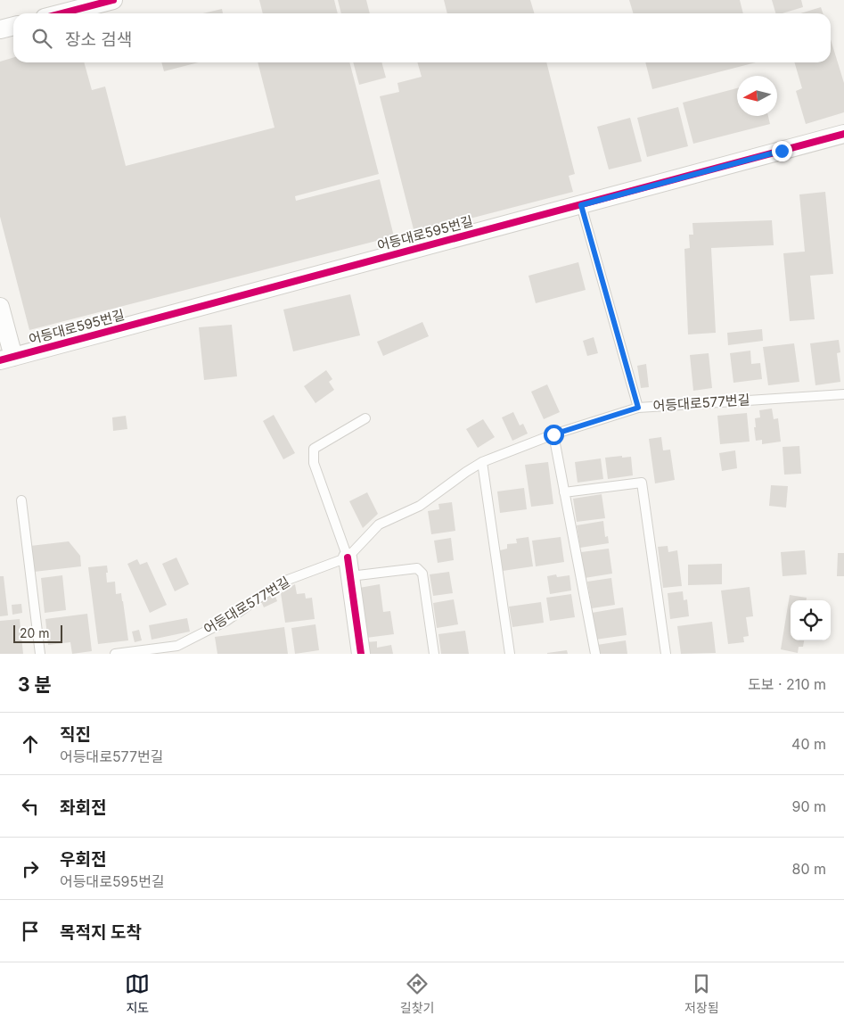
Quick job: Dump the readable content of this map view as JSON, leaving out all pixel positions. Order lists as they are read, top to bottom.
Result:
{
  "streets": {
    "street": ["어등대로595번길"],
    "lane": ["어등대로577번길"]
  },
  "scale_bar": "20 m",
  "north": "left",
  "page": {
    "search": "장소 검색",
    "scale": "20 m",
    "heading": ["3 분", "도보 · 210 m"],
    "list": [
      ["직진", "어등대로577번길", "40 m"],
      ["좌회전", "90 m"],
      ["우회전", "어등대로595번길", "80 m"],
      "목적지 도착"
    ],
    "nav": ["지도", "길찾기", "저장됨"]
  }
}
